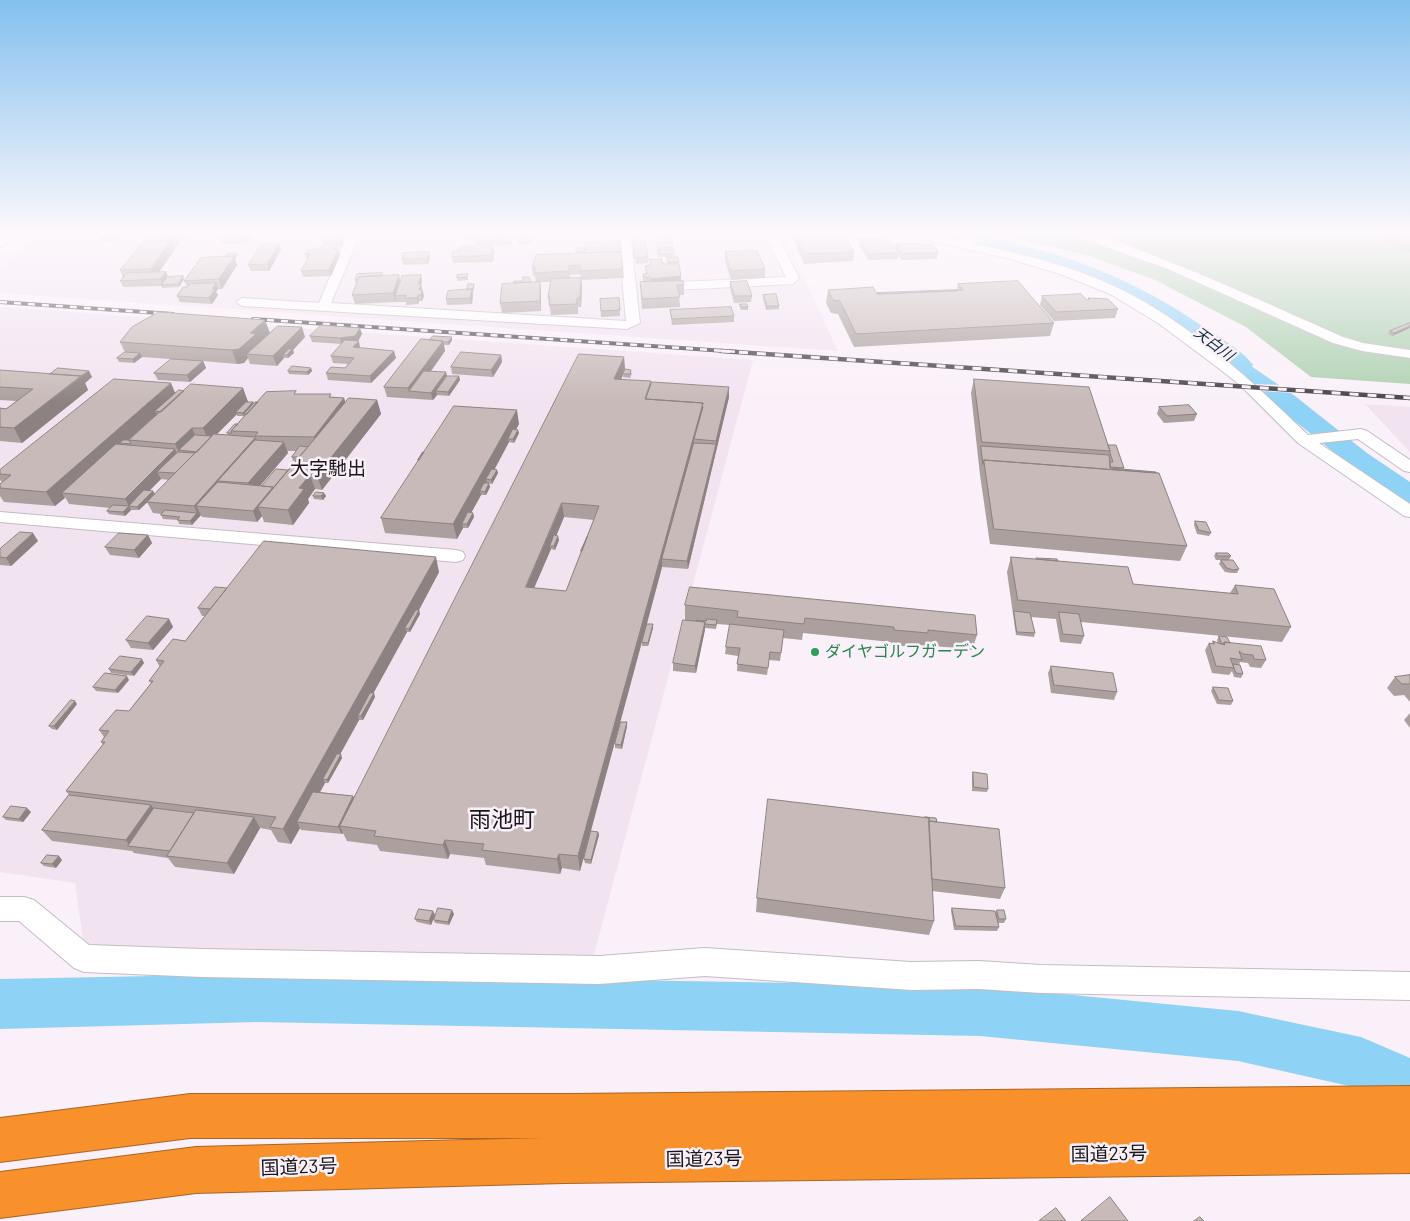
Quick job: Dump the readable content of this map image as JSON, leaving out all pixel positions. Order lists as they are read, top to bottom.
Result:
{
  "streets": {
    "highway": ["国道23号"]
  },
  "districts": ["大字馳出", "雨池町"],
  "water": ["天白川"],
  "places": ["ダイヤゴルフガーデン"]
}
